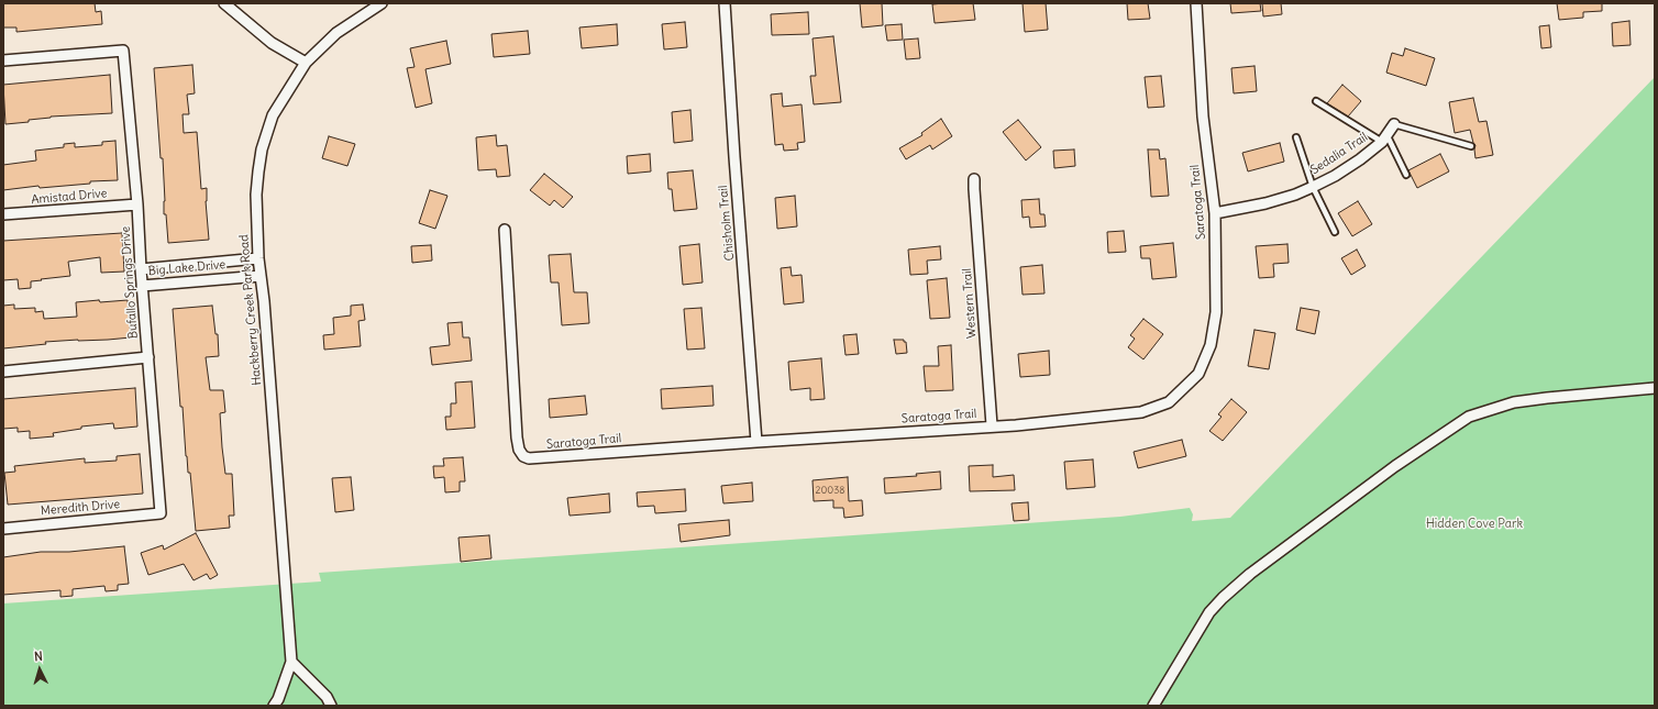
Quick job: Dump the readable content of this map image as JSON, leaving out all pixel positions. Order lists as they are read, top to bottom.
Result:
{
  "streets": {
    "street": [
      "Sedalia Trail",
      "Amistad Drive",
      "Saratoga Trail",
      "Chisholm Trail",
      "Big Lake Drive",
      "Bufallo Springs Drive",
      "Western Trail",
      "Hackberry Creek Park Road",
      "Meredith Drive"
    ]
  },
  "crossings": [
    ["Sedalia Trail", "Saratoga Trail"],
    ["Amistad Drive", "Bufallo Springs Drive"],
    ["Saratoga Trail", "Chisholm Trail"],
    ["Saratoga Trail", "Western Trail"],
    ["Big Lake Drive", "Bufallo Springs Drive"],
    ["Big Lake Drive", "Hackberry Creek Park Road"],
    ["Bufallo Springs Drive", "Meredith Drive"]
  ],
  "parks": ["Hidden Cove Park"],
  "house_numbers": ["20038"],
  "north": "top"
}
